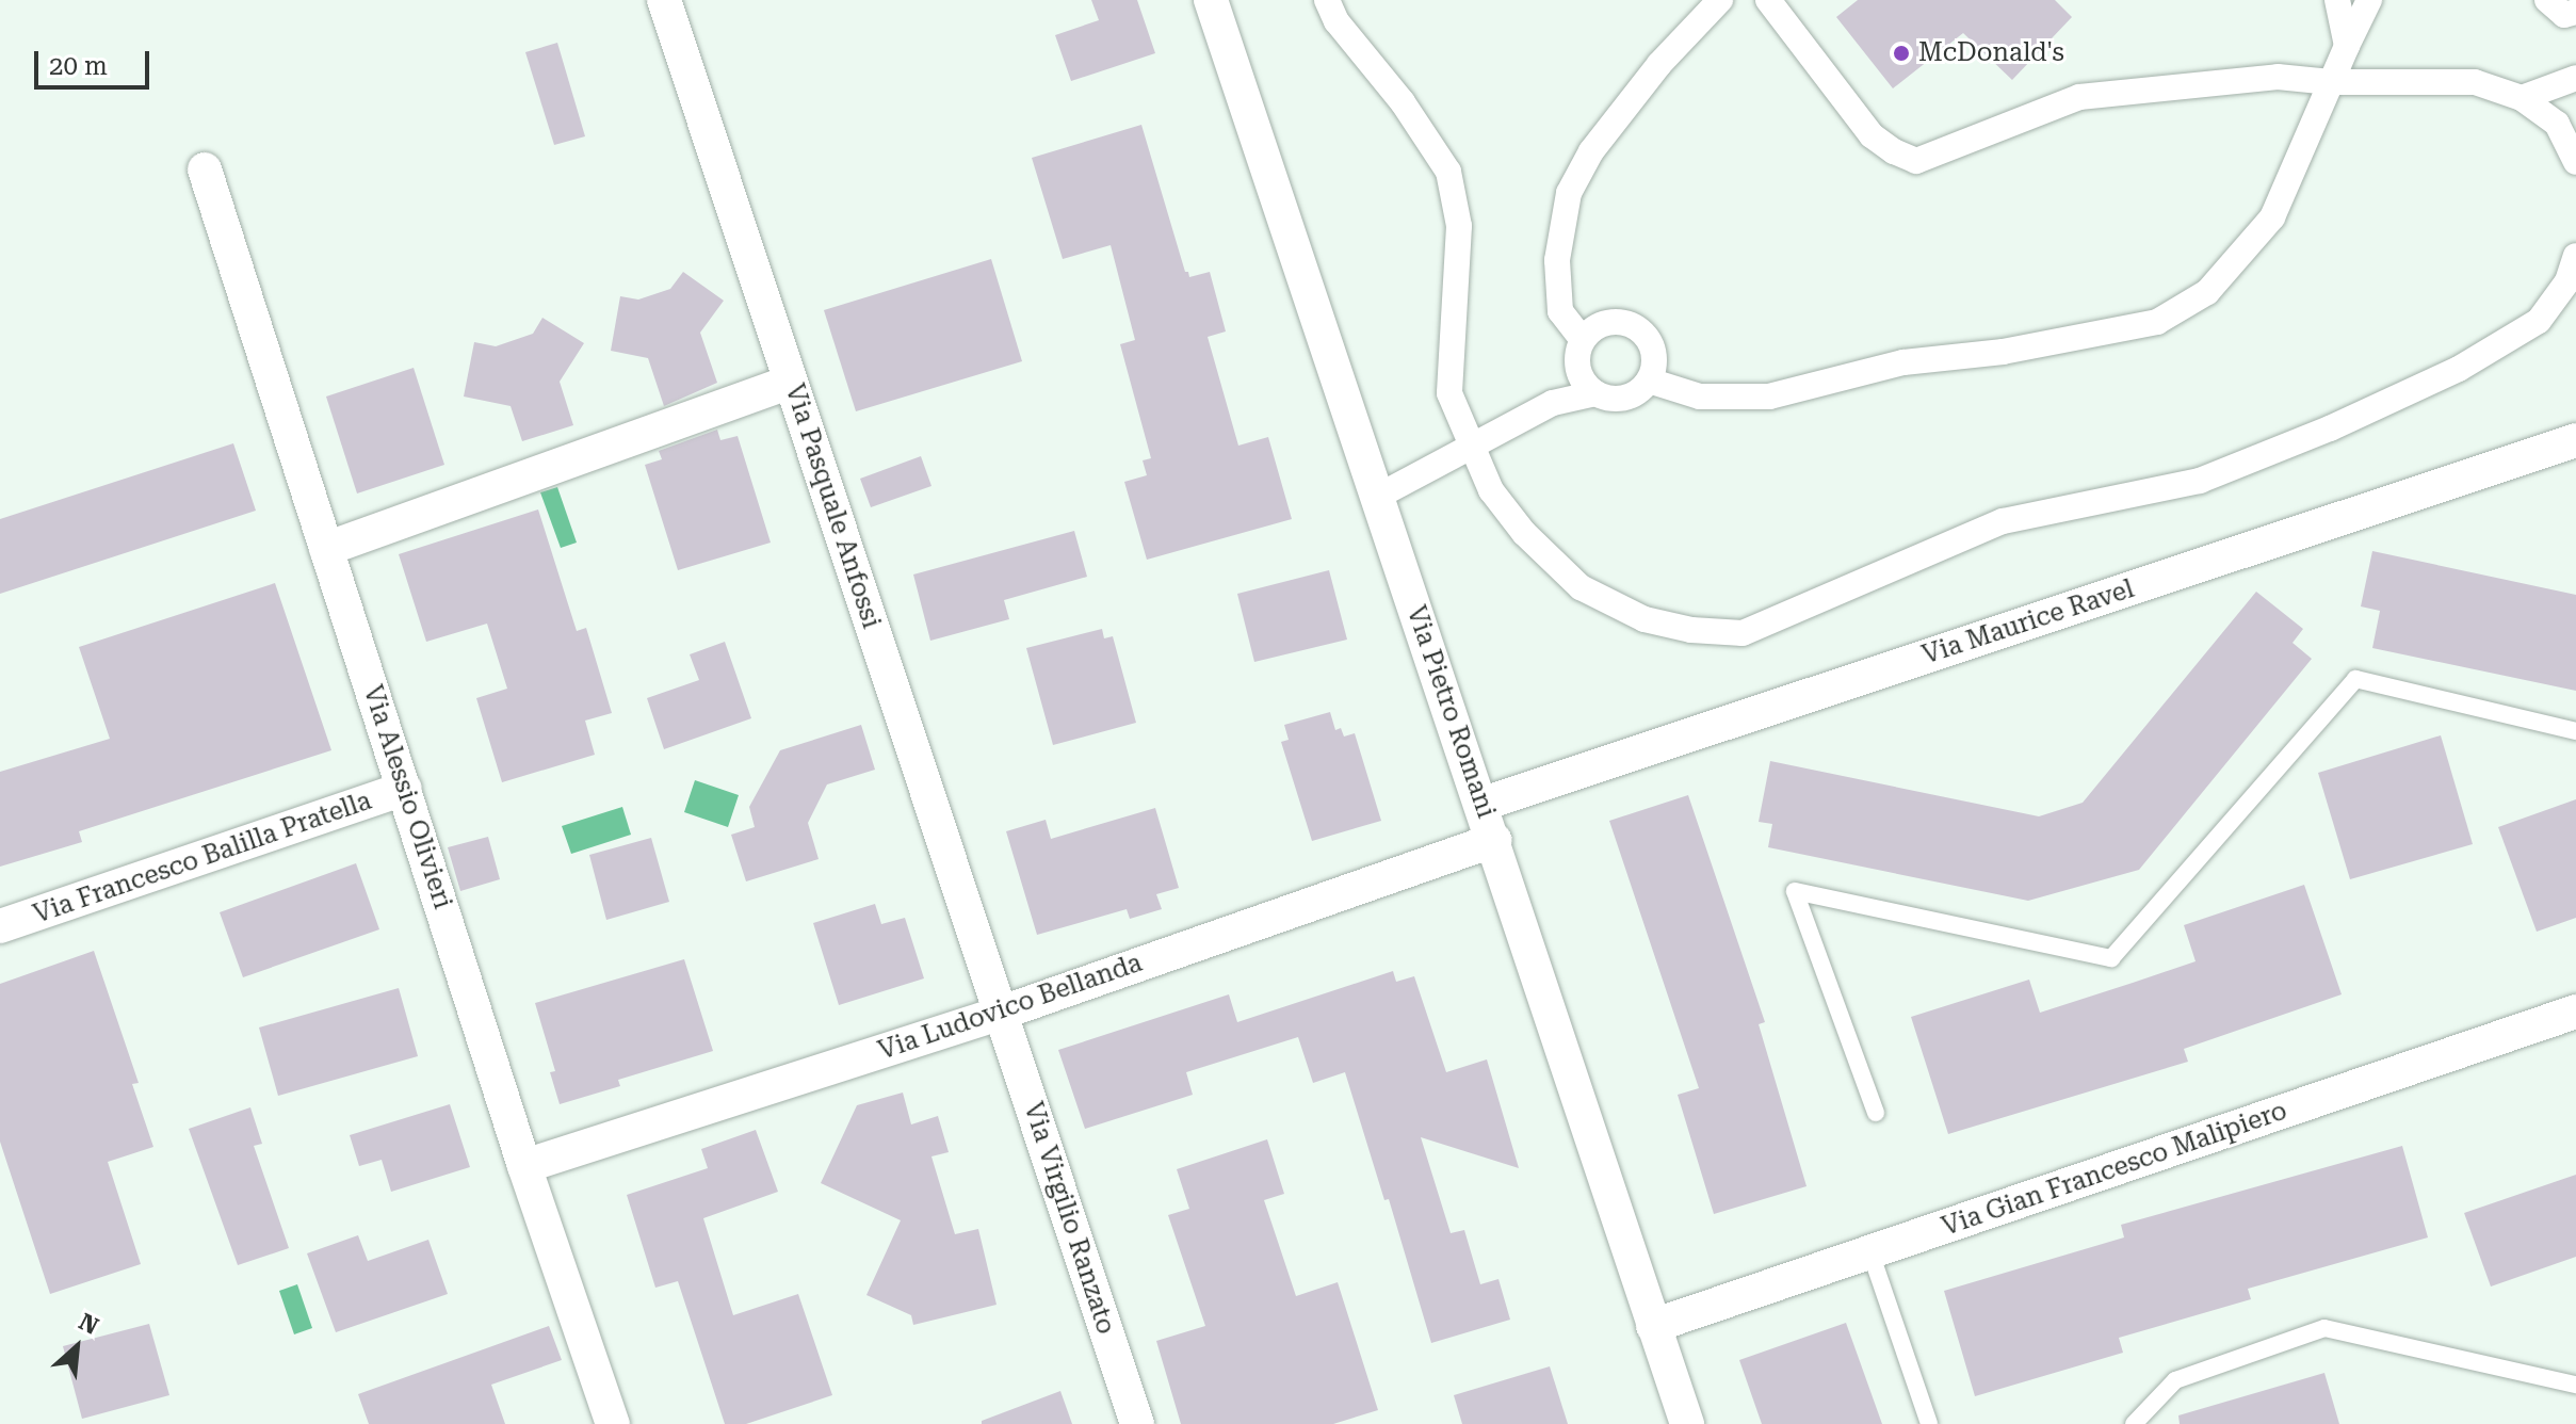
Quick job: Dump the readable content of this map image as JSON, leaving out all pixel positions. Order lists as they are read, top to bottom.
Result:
{
  "streets": {
    "street": [
      "Via Pasquale Anfossi",
      "Via Maurice Ravel",
      "Via Pietro Romani",
      "Via Alessio Olivieri",
      "Via Francesco Balilla Pratella",
      "Via Ludovico Bellanda",
      "Via Gian Francesco Malipiero",
      "Via Virgilio Ranzato"
    ]
  },
  "crossings": [
    ["Via Pasquale Anfossi", "Via Ludovico Bellanda"],
    ["Via Pasquale Anfossi", "Via Virgilio Ranzato"],
    ["Via Maurice Ravel", "Via Pietro Romani"],
    ["Via Pietro Romani", "Via Ludovico Bellanda"],
    ["Via Pietro Romani", "Via Gian Francesco Malipiero"],
    ["Via Alessio Olivieri", "Via Francesco Balilla Pratella"],
    ["Via Alessio Olivieri", "Via Ludovico Bellanda"],
    ["Via Ludovico Bellanda", "Via Virgilio Ranzato"]
  ],
  "places": ["McDonald's"],
  "scale_bar": "20 m",
  "north": "top right"
}
